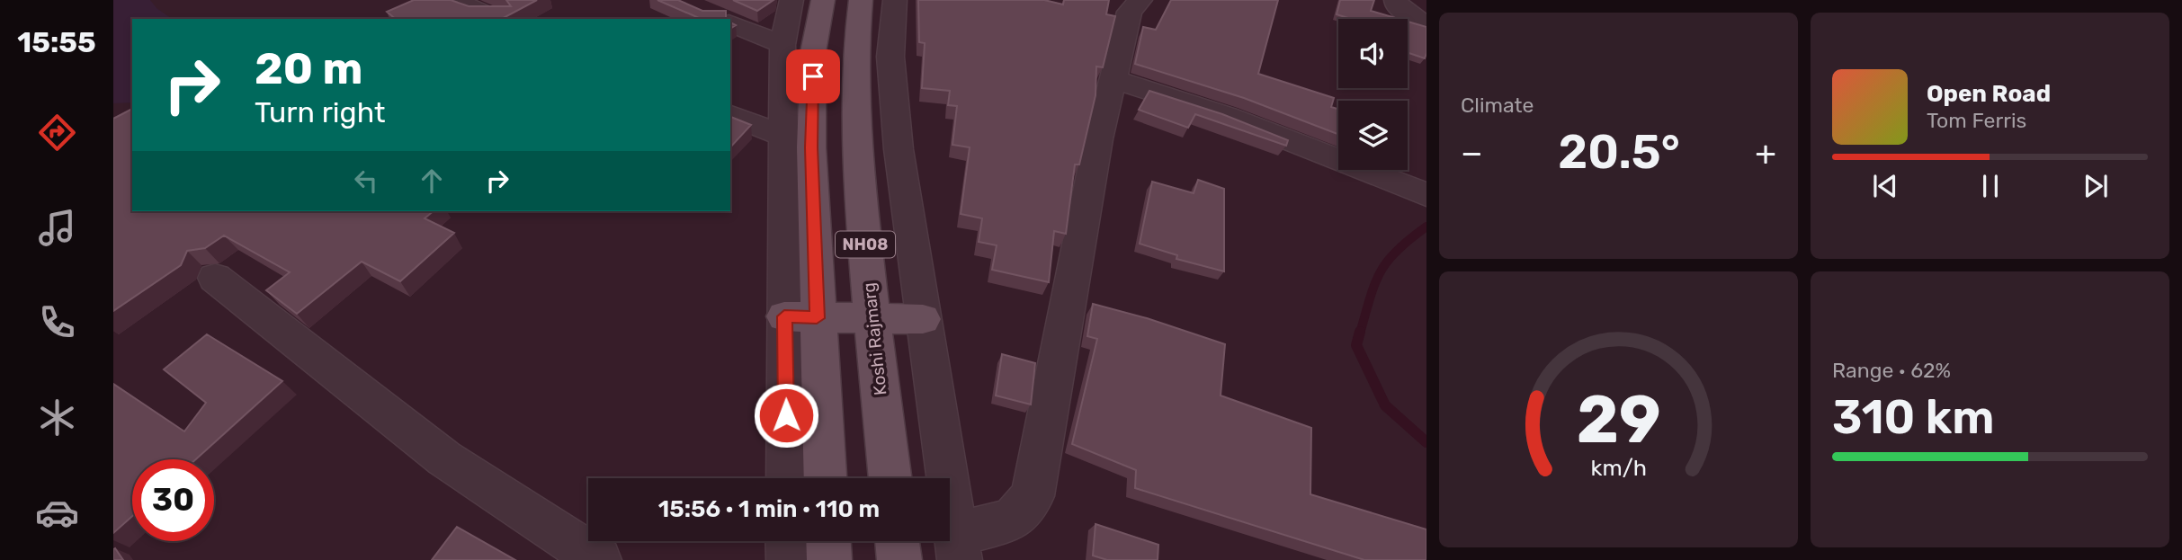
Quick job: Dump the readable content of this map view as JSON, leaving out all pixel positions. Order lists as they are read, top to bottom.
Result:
{
  "streets": {
    "main road": ["NH08", "Koshi Rajmarg"]
  },
  "page": {
    "tabs": "15:55",
    "tile": [
      "Climate",
      ["Range · 62%", "310 km"]
    ],
    "turn": ["20 m", "Turn right"],
    "song": ["Open Road", "Tom Ferris"],
    "heat": ["−", "20.5°", "+"],
    "limit": "30",
    "trip": "15:56 · 1 min · 110 m",
    "gauge": ["29", "km/h"]
  }
}
